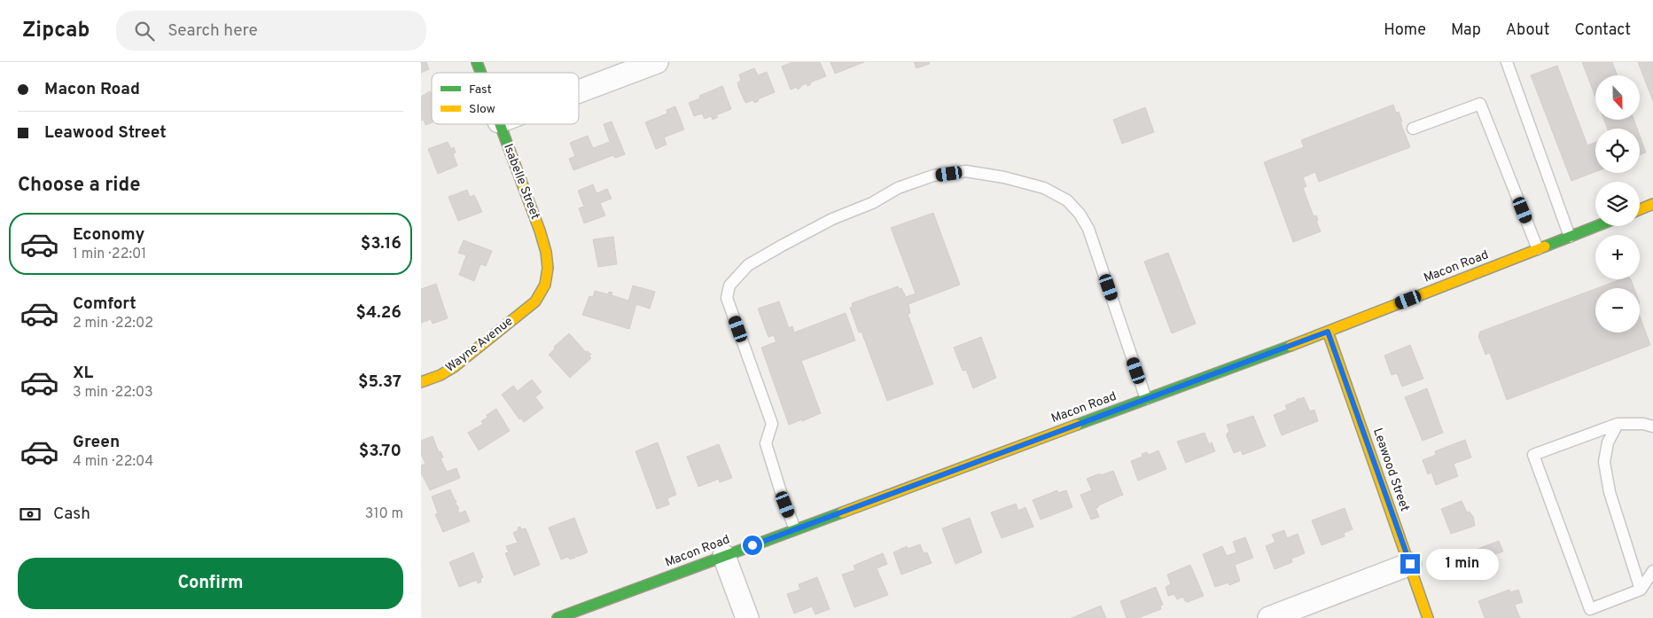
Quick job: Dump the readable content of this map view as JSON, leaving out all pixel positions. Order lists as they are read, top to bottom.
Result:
{
  "streets": {
    "main road": [
      "Isabelle Street",
      "Macon Road",
      "Wayne Avenue",
      "Leawood Street"
    ]
  },
  "crossings": [
    ["Isabelle Street", "Wayne Avenue"],
    ["Macon Road", "Leawood Street"]
  ],
  "legend": ["Fast", "Slow"],
  "north": "bottom",
  "page": {
    "header": "Zipcab",
    "search": "Search here",
    "nav": [
      "Home",
      "Map",
      "About",
      "Contact"
    ],
    "banner": ["Macon Road", "Leawood Street"],
    "map_buttons": ["+", "−"],
    "heading": "Choose a ride",
    "list": [
      {
        "name": "Economy",
        "note": "1 min · 22:01",
        "value": "$3.16"
      },
      {
        "name": "Comfort",
        "note": "2 min · 22:02",
        "value": "$4.26"
      },
      {
        "name": "XL",
        "note": "3 min · 22:03",
        "value": "$5.37"
      },
      {
        "name": "Green",
        "note": "4 min · 22:04",
        "value": "$3.70"
      }
    ],
    "pay": ["Cash", "310 m"],
    "buttons": "Confirm",
    "bubble": "1 min"
  }
}
